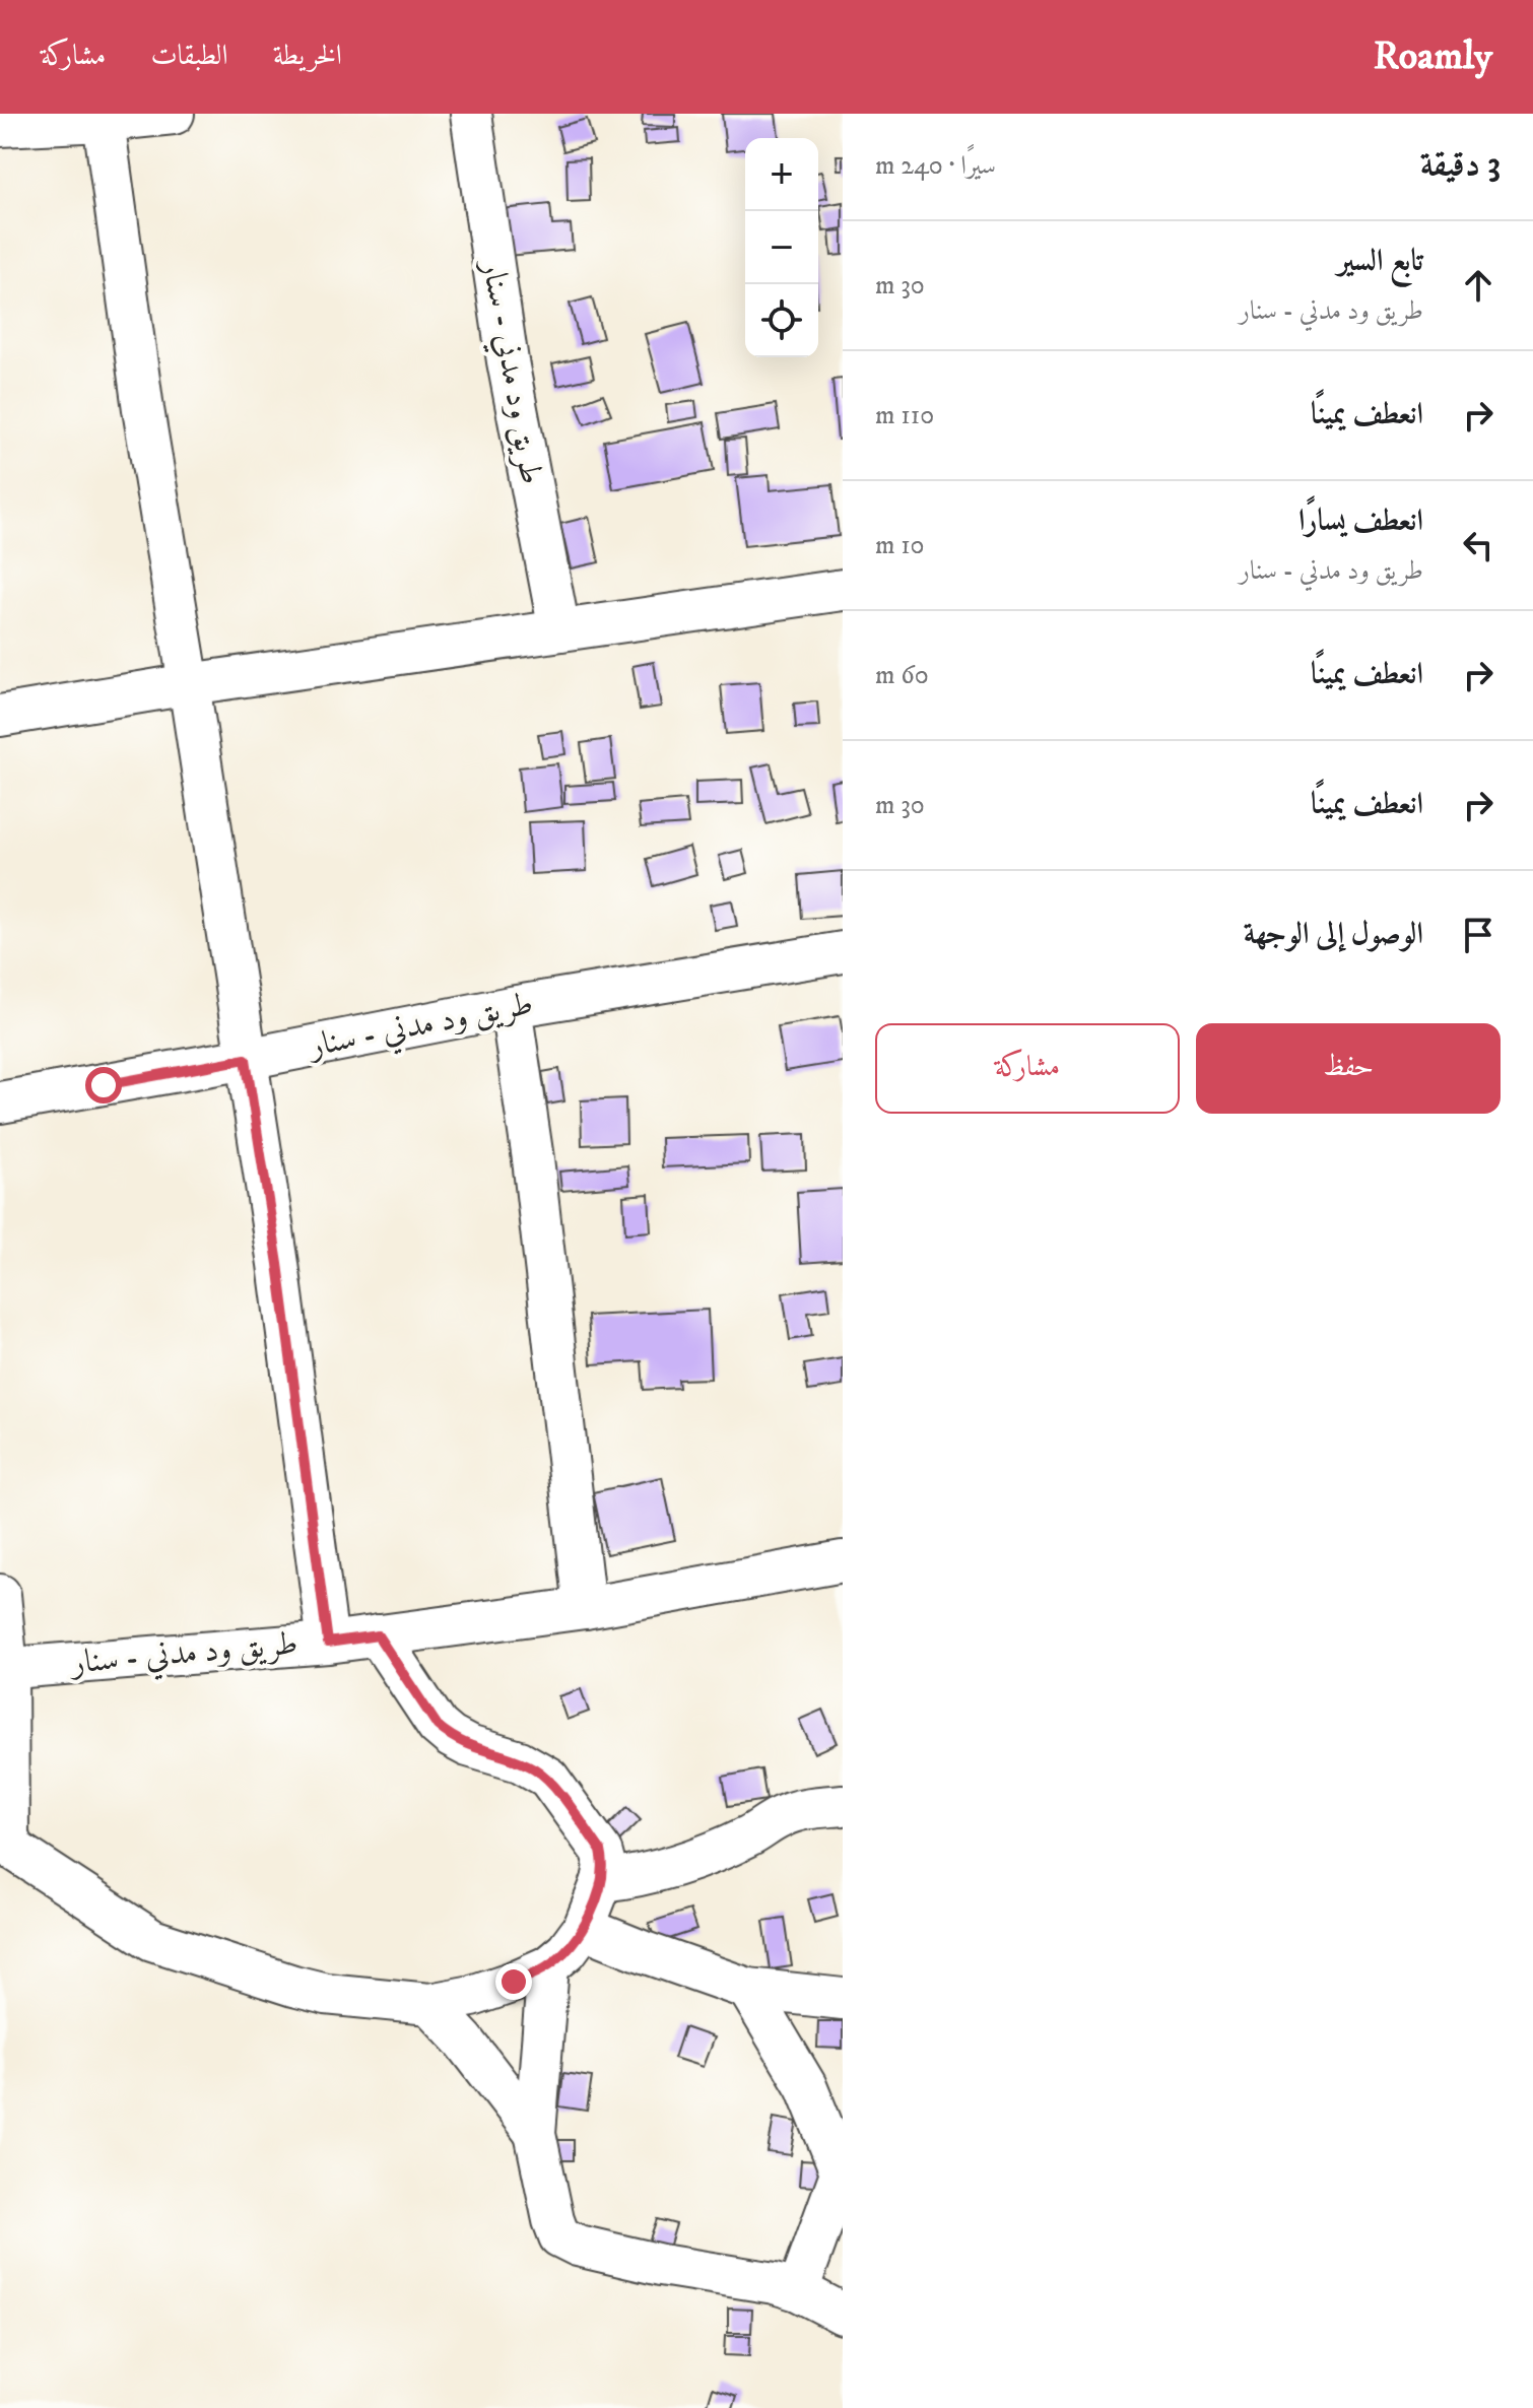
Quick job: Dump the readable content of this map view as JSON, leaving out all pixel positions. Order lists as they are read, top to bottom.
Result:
{
  "streets": {
    "street": ["طريق ود مدني - سنار"]
  },
  "page": {
    "header": "Roamly",
    "nav": ["الخريطة", "الطبقات", "مشاركة"],
    "heading": ["3 دقيقة", "سيرًا · 240 m"],
    "map_buttons": ["+", "−"],
    "list": [
      ["تابع السير", "طريق ود مدني - سنار", "30 m"],
      ["انعطف يمينًا", "110 m"],
      ["انعطف يسارًا", "طريق ود مدني - سنار", "10 m"],
      ["انعطف يمينًا", "60 m"],
      ["انعطف يمينًا", "30 m"],
      "الوصول إلى الوجهة"
    ],
    "buttons": ["حفظ", "مشاركة"]
  }
}
